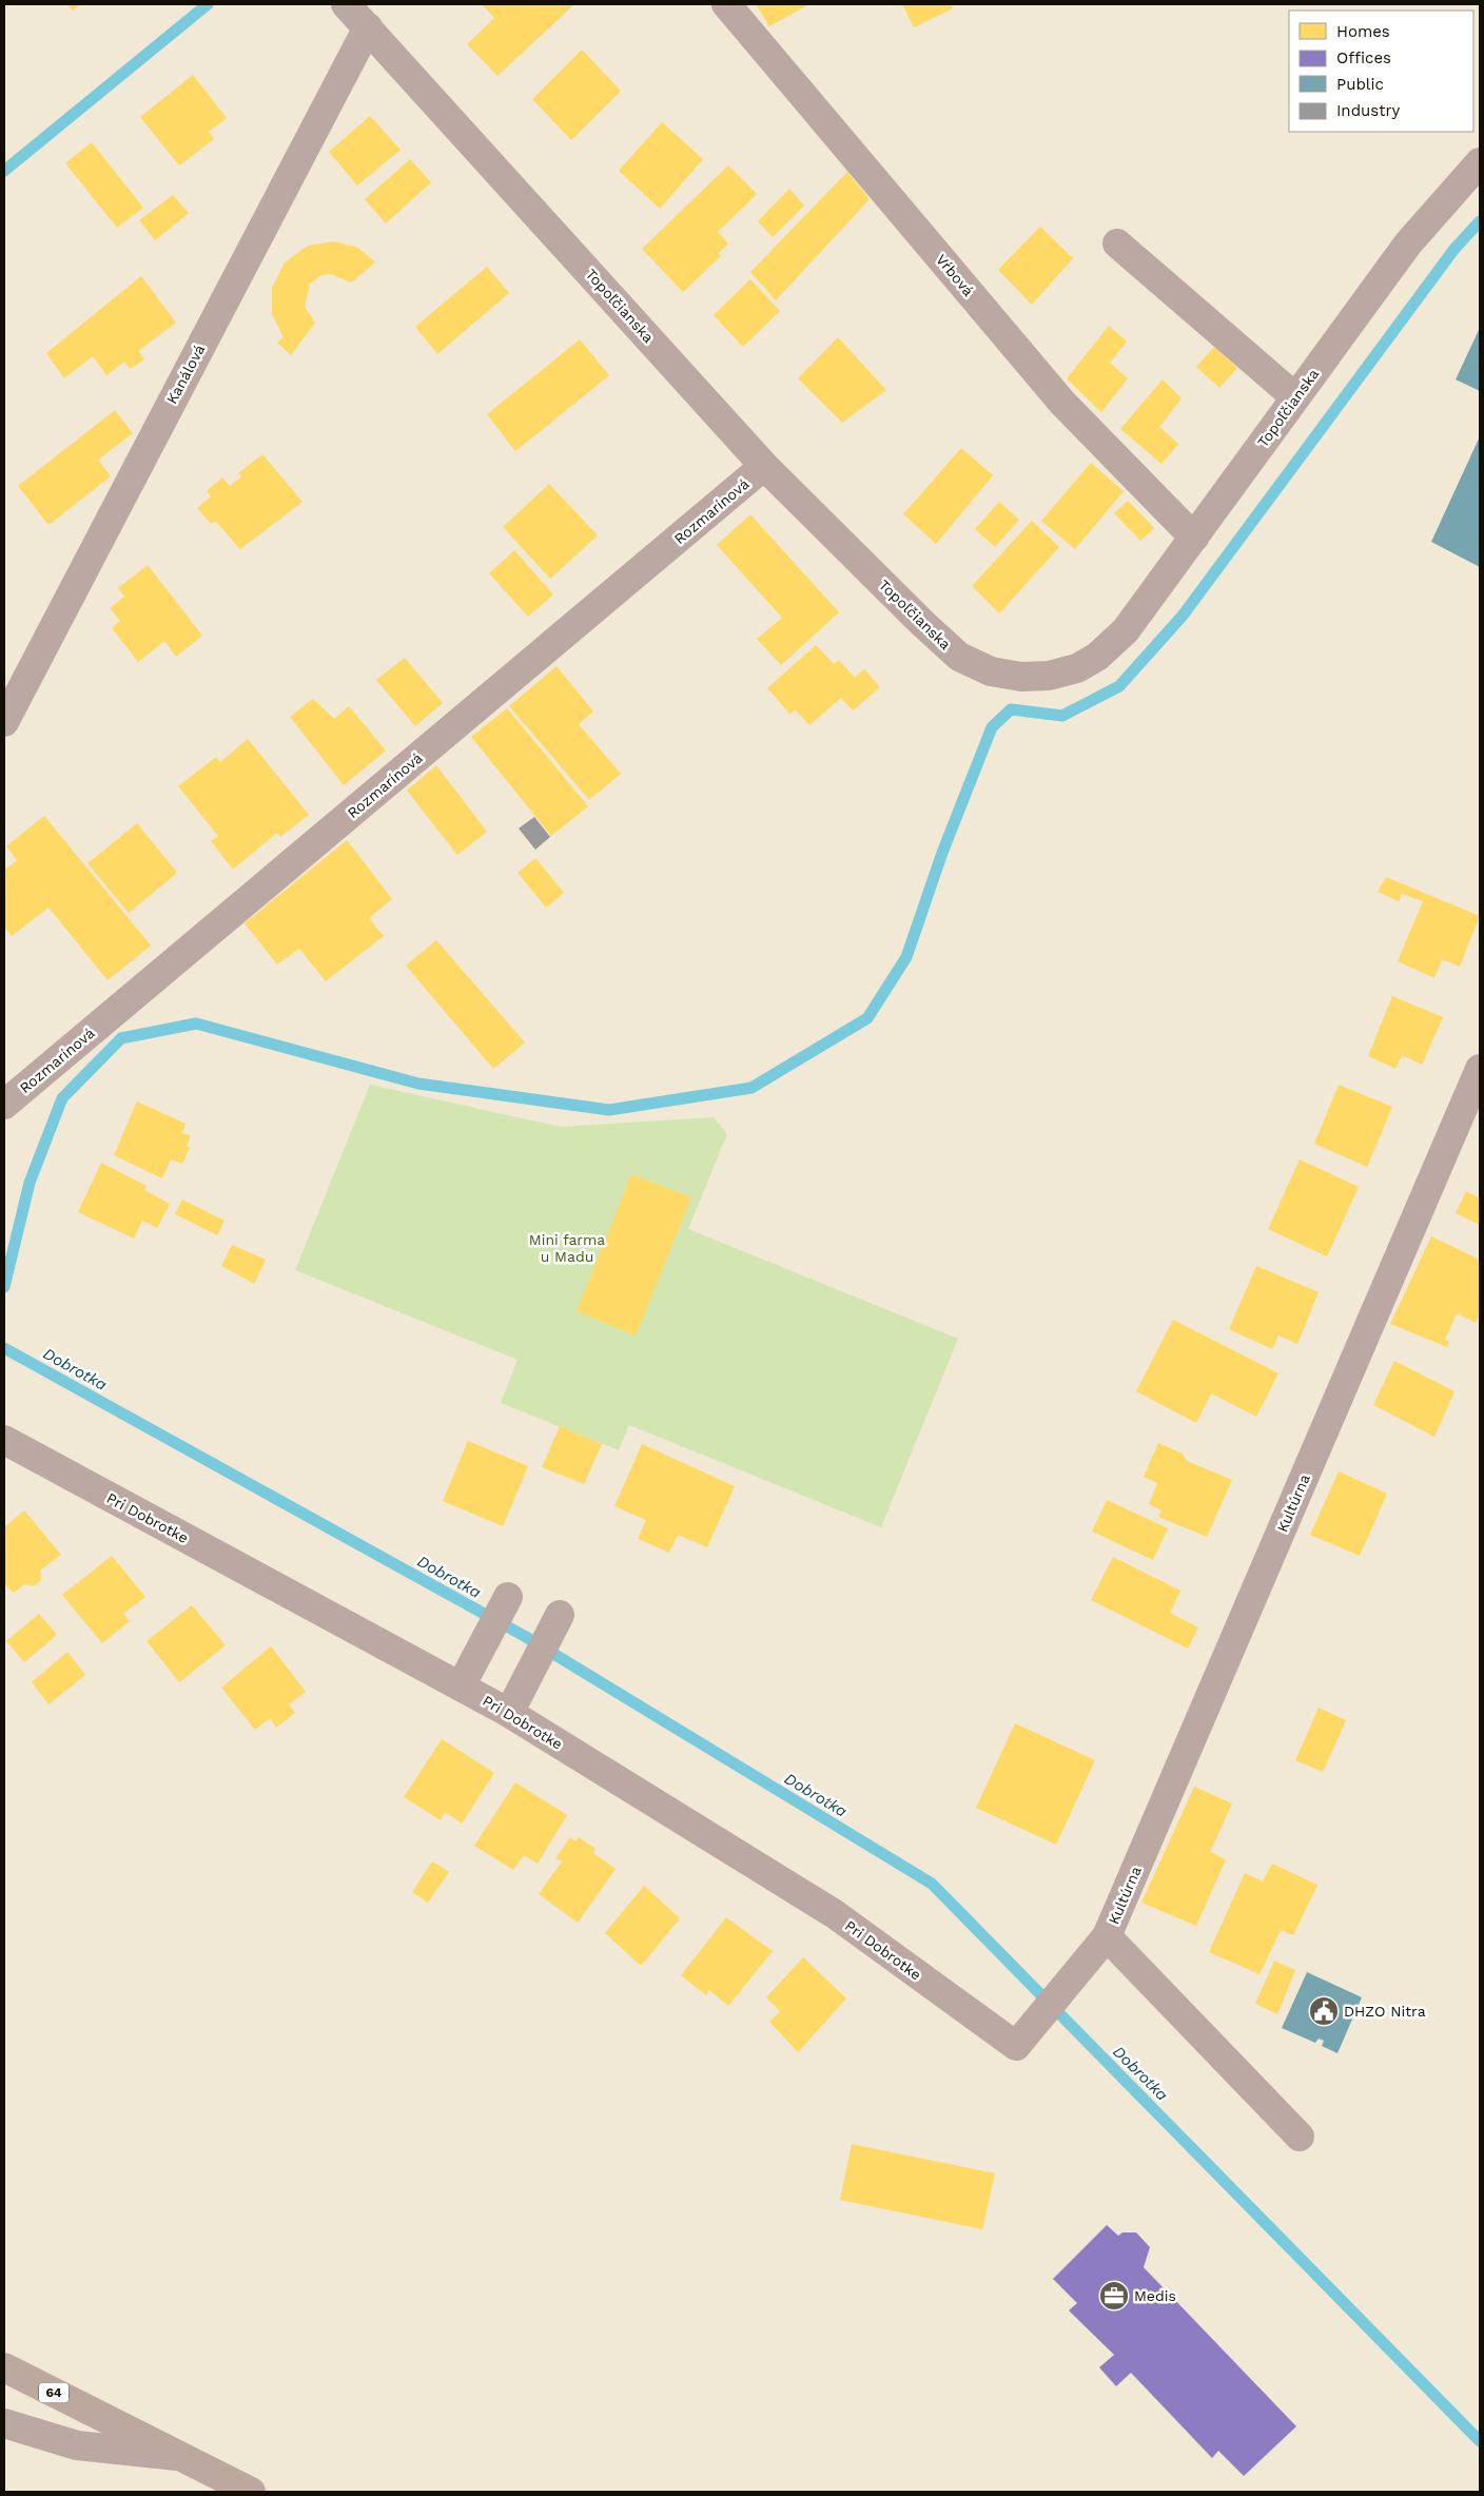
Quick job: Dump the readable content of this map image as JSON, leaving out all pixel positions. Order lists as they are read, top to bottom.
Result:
{
  "streets": {
    "main road": ["64"],
    "street": [
      "Vŕbová",
      "Topoľčianska",
      "Kanálová",
      "Rozmarínová",
      "Kultúrna",
      "Pri Dobrotke"
    ]
  },
  "crossings": [
    ["Vŕbová", "Topoľčianska"],
    ["Topoľčianska", "Kanálová"],
    ["Topoľčianska", "Rozmarínová"],
    ["Kultúrna", "Pri Dobrotke"]
  ],
  "water": ["Dobrotka"],
  "parks": ["Mini farma u Madu"],
  "places": {
    "public building": ["DHZO Nitra"],
    "office": ["Medis"]
  },
  "legend": [
    "Homes",
    "Offices",
    "Public",
    "Industry"
  ]
}
